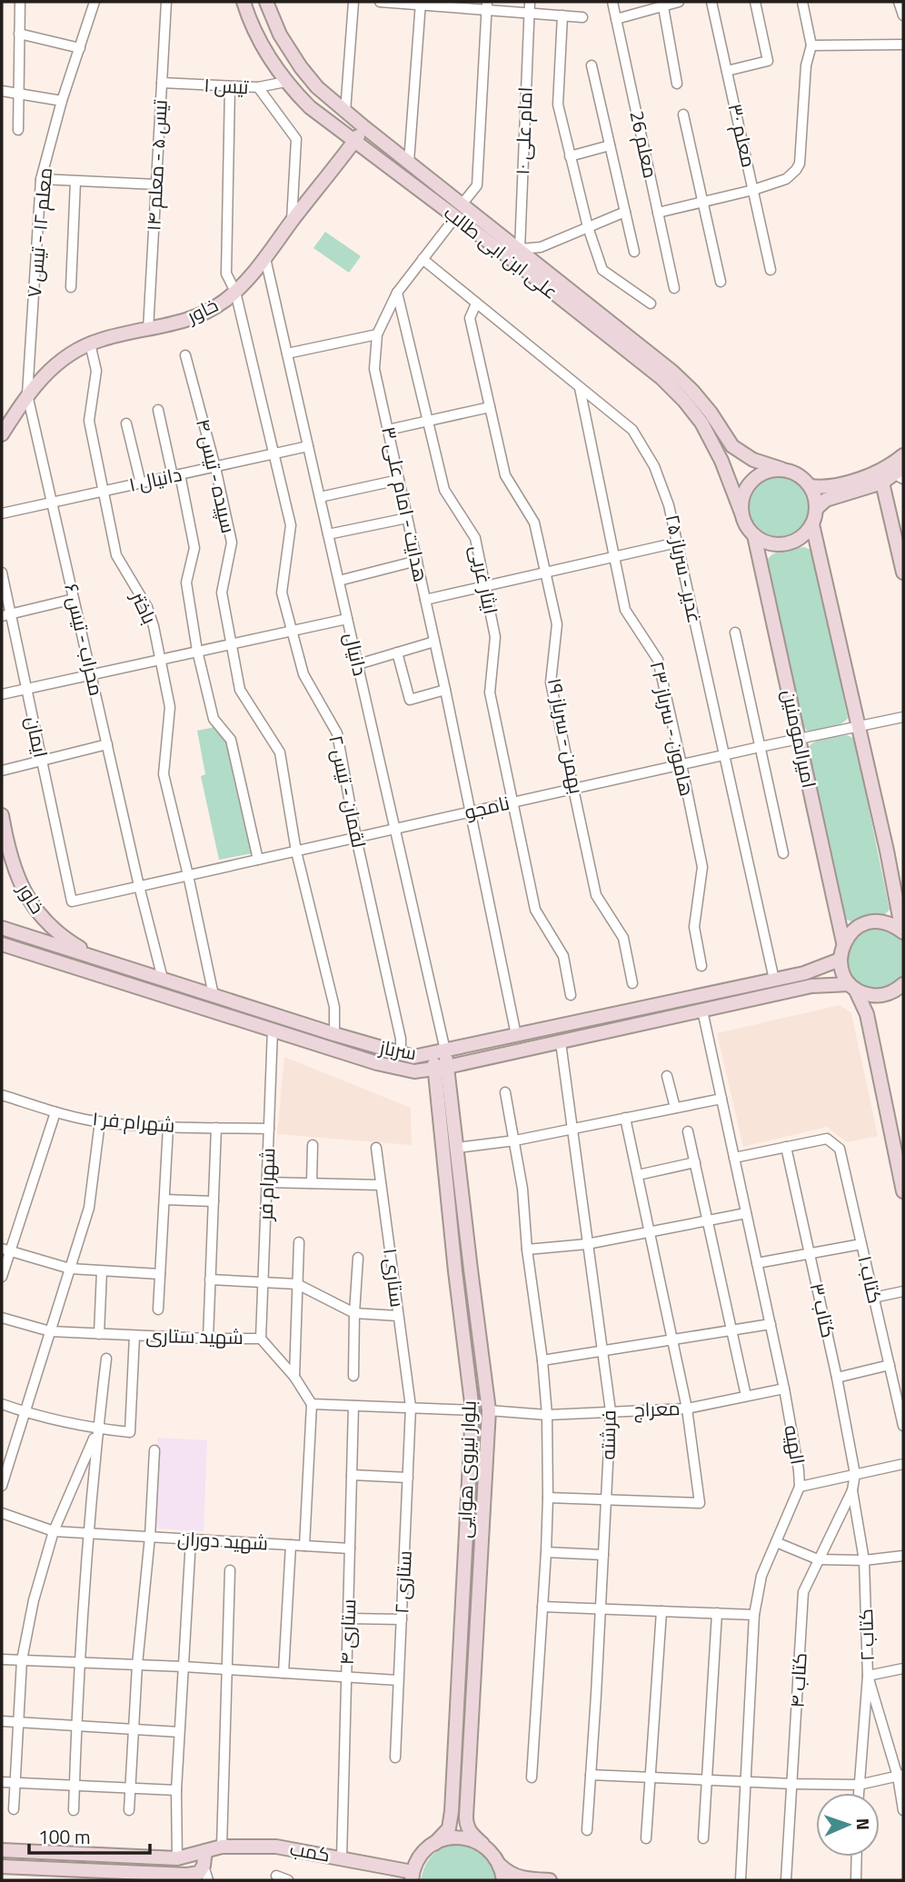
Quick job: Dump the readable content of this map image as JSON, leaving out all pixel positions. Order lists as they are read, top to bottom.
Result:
{
  "streets": {
    "street": [
      "تیس ۱",
      "امام علی ۱۰",
      "معلم ۳۰",
      "معلم 26",
      "تیس ۵ - معلم ۱۴",
      "معلم ۱۲ - تیس ۷",
      "علی ابن ابی طالب",
      "خاور",
      "سپیده - تیس ۴",
      "دانیال ۱",
      "هدایت - امام علی ۳",
      "غدیر - سرباز ۲۵",
      "ایثار غربی",
      "باختر",
      "محراب - تیس ۶",
      "دانیال",
      "هامون - سرباز ۲۳",
      "بهمن - سرباز ۱۹",
      "ایمان",
      "امیرالمومنین",
      "لقمان - تیس ۲",
      "نامجو",
      "سرباز",
      "شهرام فر ۱",
      "شهرام فر",
      "ستاری ۱",
      "کتاب ۱",
      "کتاب ۳",
      "شهید ستاری",
      "معراج",
      "فرشته",
      "الهیه",
      "بلوار نیروی هوایی",
      "شهید دوران",
      "ستاری ۲",
      "ستاری ۴",
      "کتاب ۲",
      "کتاب ۴",
      "کمب"
    ]
  },
  "crossings": [
    ["تیس ۱", "تیس ۵ - معلم ۱۴"],
    ["تیس ۱", "خاور"],
    ["تیس ۱", "لقمان - تیس ۲"],
    ["امام علی ۱۰", "علی ابن ابی طالب"],
    ["تیس ۵ - معلم ۱۴", "خاور"],
    ["معلم ۱۲ - تیس ۷", "خاور"],
    ["معلم ۱۲ - تیس ۷", "محراب - تیس ۶"],
    ["علی ابن ابی طالب", "خاور"],
    ["علی ابن ابی طالب", "هدایت - امام علی ۳"],
    ["علی ابن ابی طالب", "امیرالمومنین"],
    ["خاور", "باختر"],
    ["خاور", "محراب - تیس ۶"],
    ["خاور", "دانیال"],
    ["خاور", "لقمان - تیس ۲"],
    ["خاور", "سرباز"],
    ["سپیده - تیس ۴", "دانیال ۱"],
    ["سپیده - تیس ۴", "نامجو"],
    ["سپیده - تیس ۴", "سرباز"],
    ["دانیال ۱", "باختر"],
    ["دانیال ۱", "محراب - تیس ۶"],
    ["دانیال ۱", "دانیال"],
    ["دانیال ۱", "لقمان - تیس ۲"],
    ["هدایت - امام علی ۳", "غدیر - سرباز ۲۵"],
    ["هدایت - امام علی ۳", "ایثار غربی"],
    ["هدایت - امام علی ۳", "نامجو"],
    ["هدایت - امام علی ۳", "سرباز"],
    ["غدیر - سرباز ۲۵", "هامون - سرباز ۲۳"],
    ["غدیر - سرباز ۲۵", "بهمن - سرباز ۱۹"],
    ["غدیر - سرباز ۲۵", "نامجو"],
    ["غدیر - سرباز ۲۵", "سرباز"],
    ["ایثار غربی", "نامجو"],
    ["باختر", "نامجو"],
    ["باختر", "سرباز"],
    ["محراب - تیس ۶", "نامجو"],
    ["محراب - تیس ۶", "سرباز"],
    ["دانیال", "نامجو"],
    ["دانیال", "سرباز"],
    ["هامون - سرباز ۲۳", "نامجو"],
    ["بهمن - سرباز ۱۹", "نامجو"],
    ["ایمان", "نامجو"],
    ["امیرالمومنین", "نامجو"],
    ["لقمان - تیس ۲", "نامجو"],
    ["لقمان - تیس ۲", "سرباز"],
    ["سرباز", "شهرام فر"],
    ["سرباز", "فرشته"],
    ["سرباز", "الهیه"],
    ["سرباز", "بلوار نیروی هوایی"],
    ["شهرام فر ۱", "شهرام فر"],
    ["شهرام فر", "شهید ستاری"],
    ["ستاری ۱", "ستاری ۲"],
    ["کتاب ۱", "کتاب ۳"],
    ["معراج", "فرشته"],
    ["معراج", "الهیه"],
    ["معراج", "بلوار نیروی هوایی"],
    ["شهید دوران", "ستاری ۴"],
    ["ستاری ۴", "کمب"],
    ["کتاب ۲", "کتاب ۴"]
  ],
  "scale_bar": "100 m",
  "north": "right"
}
